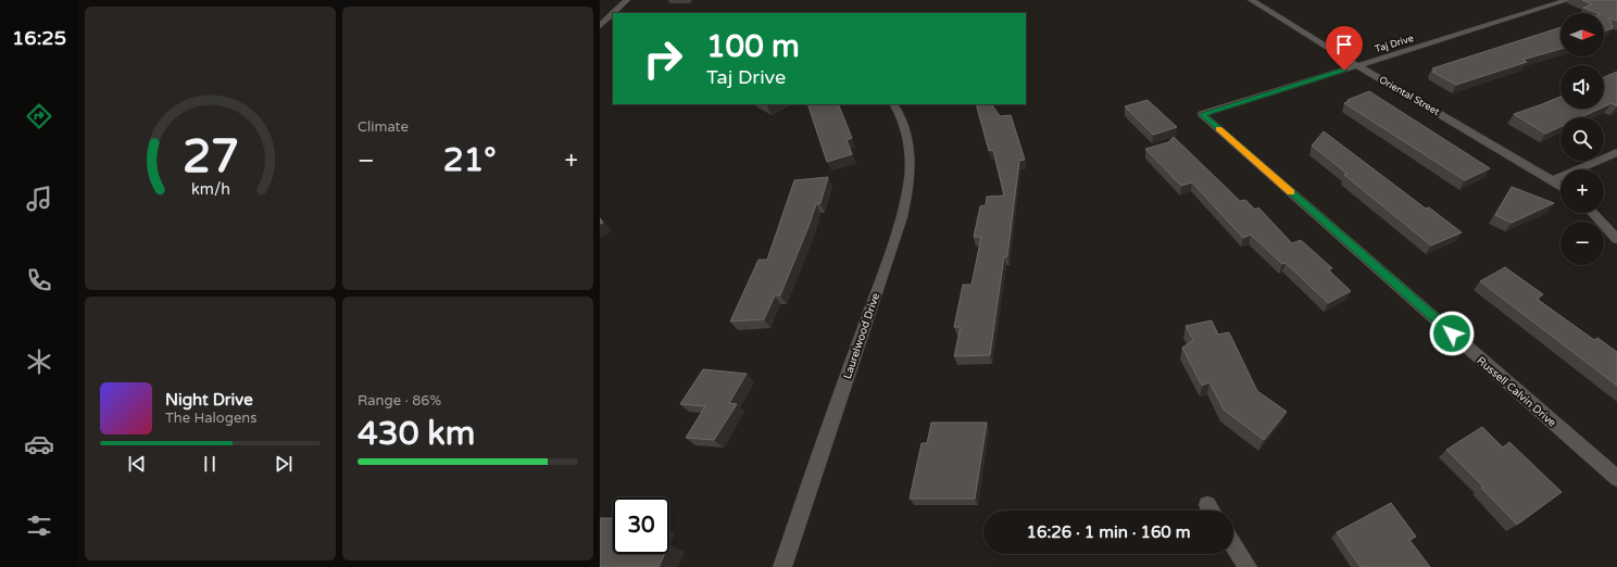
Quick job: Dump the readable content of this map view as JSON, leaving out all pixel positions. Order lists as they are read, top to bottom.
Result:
{
  "streets": {
    "street": [
      "Taj Drive",
      "Oriental Street",
      "Laurelwood Drive",
      "Russell Calvin Drive"
    ]
  },
  "crossings": [
    ["Taj Drive", "Oriental Street"],
    ["Taj Drive", "Russell Calvin Drive"]
  ],
  "north": "right",
  "page": {
    "tabs": "16:25",
    "tile": [
      "Climate",
      ["Range · 86%", "430 km"]
    ],
    "map_buttons": ["+", "−"],
    "turn": ["100 m", "Taj Drive"],
    "heat": ["−", "21°", "+"],
    "song": ["Night Drive", "The Halogens"],
    "limit": "30",
    "trip": "16:26 · 1 min · 160 m",
    "gauge": ["27", "km/h"]
  }
}
